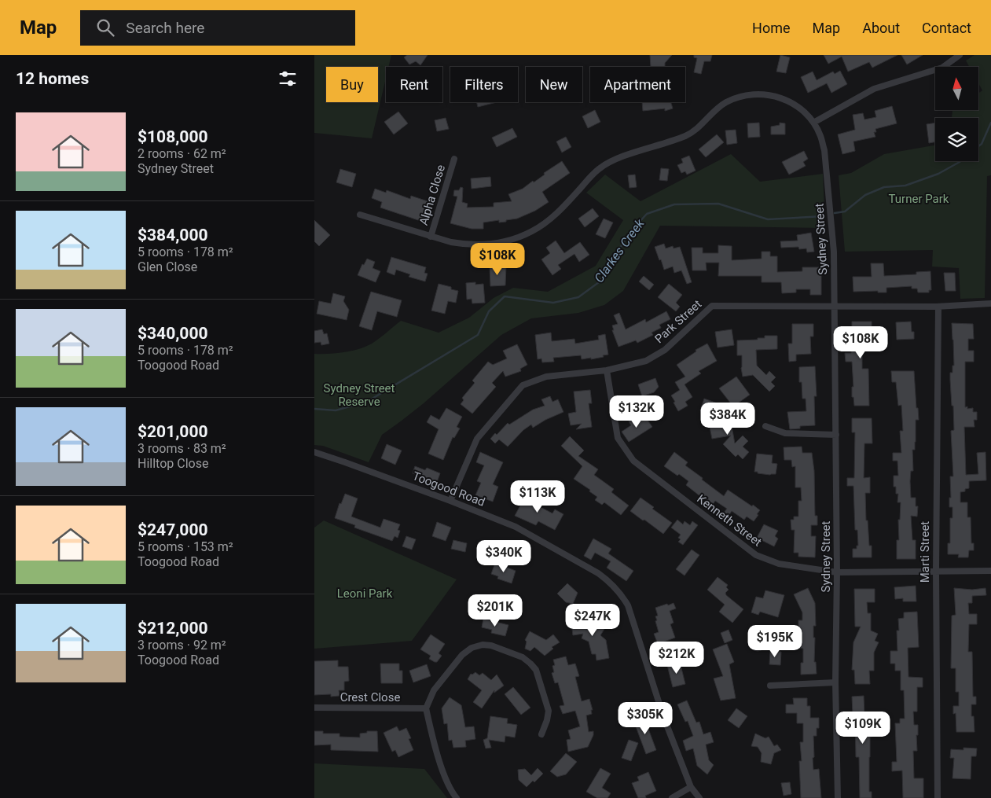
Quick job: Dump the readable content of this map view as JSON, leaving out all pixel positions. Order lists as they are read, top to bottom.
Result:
{
  "streets": {
    "street": [
      "Alpha Close",
      "Sydney Street",
      "Park Street",
      "Toogood Road",
      "Kenneth Street",
      "Marti Street",
      "Crest Close"
    ]
  },
  "crossings": [
    ["Alpha Close", "Sydney Street"],
    ["Sydney Street", "Park Street"],
    ["Sydney Street", "Kenneth Street"],
    ["Park Street", "Toogood Road"],
    ["Park Street", "Kenneth Street"],
    ["Park Street", "Marti Street"],
    ["Kenneth Street", "Marti Street"]
  ],
  "water": ["Clarkes Creek"],
  "parks": ["Turner Park", "Sydney Street Reserve", "Leoni Park"],
  "north": "top",
  "page": {
    "header": "Map",
    "search": "Search here",
    "nav": [
      "Home",
      "Map",
      "About",
      "Contact"
    ],
    "heading": "12 homes",
    "chip": [
      "Buy",
      "Rent",
      "Filters",
      "New",
      "Apartment"
    ],
    "list": [
      {
        "name": "$108,000",
        "note": "2 rooms · 62 m² · Sydney Street"
      },
      {
        "name": "$384,000",
        "note": "5 rooms · 178 m² · Glen Close"
      },
      {
        "name": "$340,000",
        "note": "5 rooms · 178 m² · Toogood Road"
      },
      {
        "name": "$201,000",
        "note": "3 rooms · 83 m² · Hilltop Close"
      },
      {
        "name": "$247,000",
        "note": "5 rooms · 153 m² · Toogood Road"
      },
      {
        "name": "$212,000",
        "note": "3 rooms · 92 m² · Toogood Road"
      }
    ],
    "price": [
      "$108K",
      "$108K",
      "$132K",
      "$384K",
      "$113K",
      "$340K",
      "$201K",
      "$247K",
      "$195K",
      "$212K",
      "$305K",
      "$109K"
    ]
  }
}
